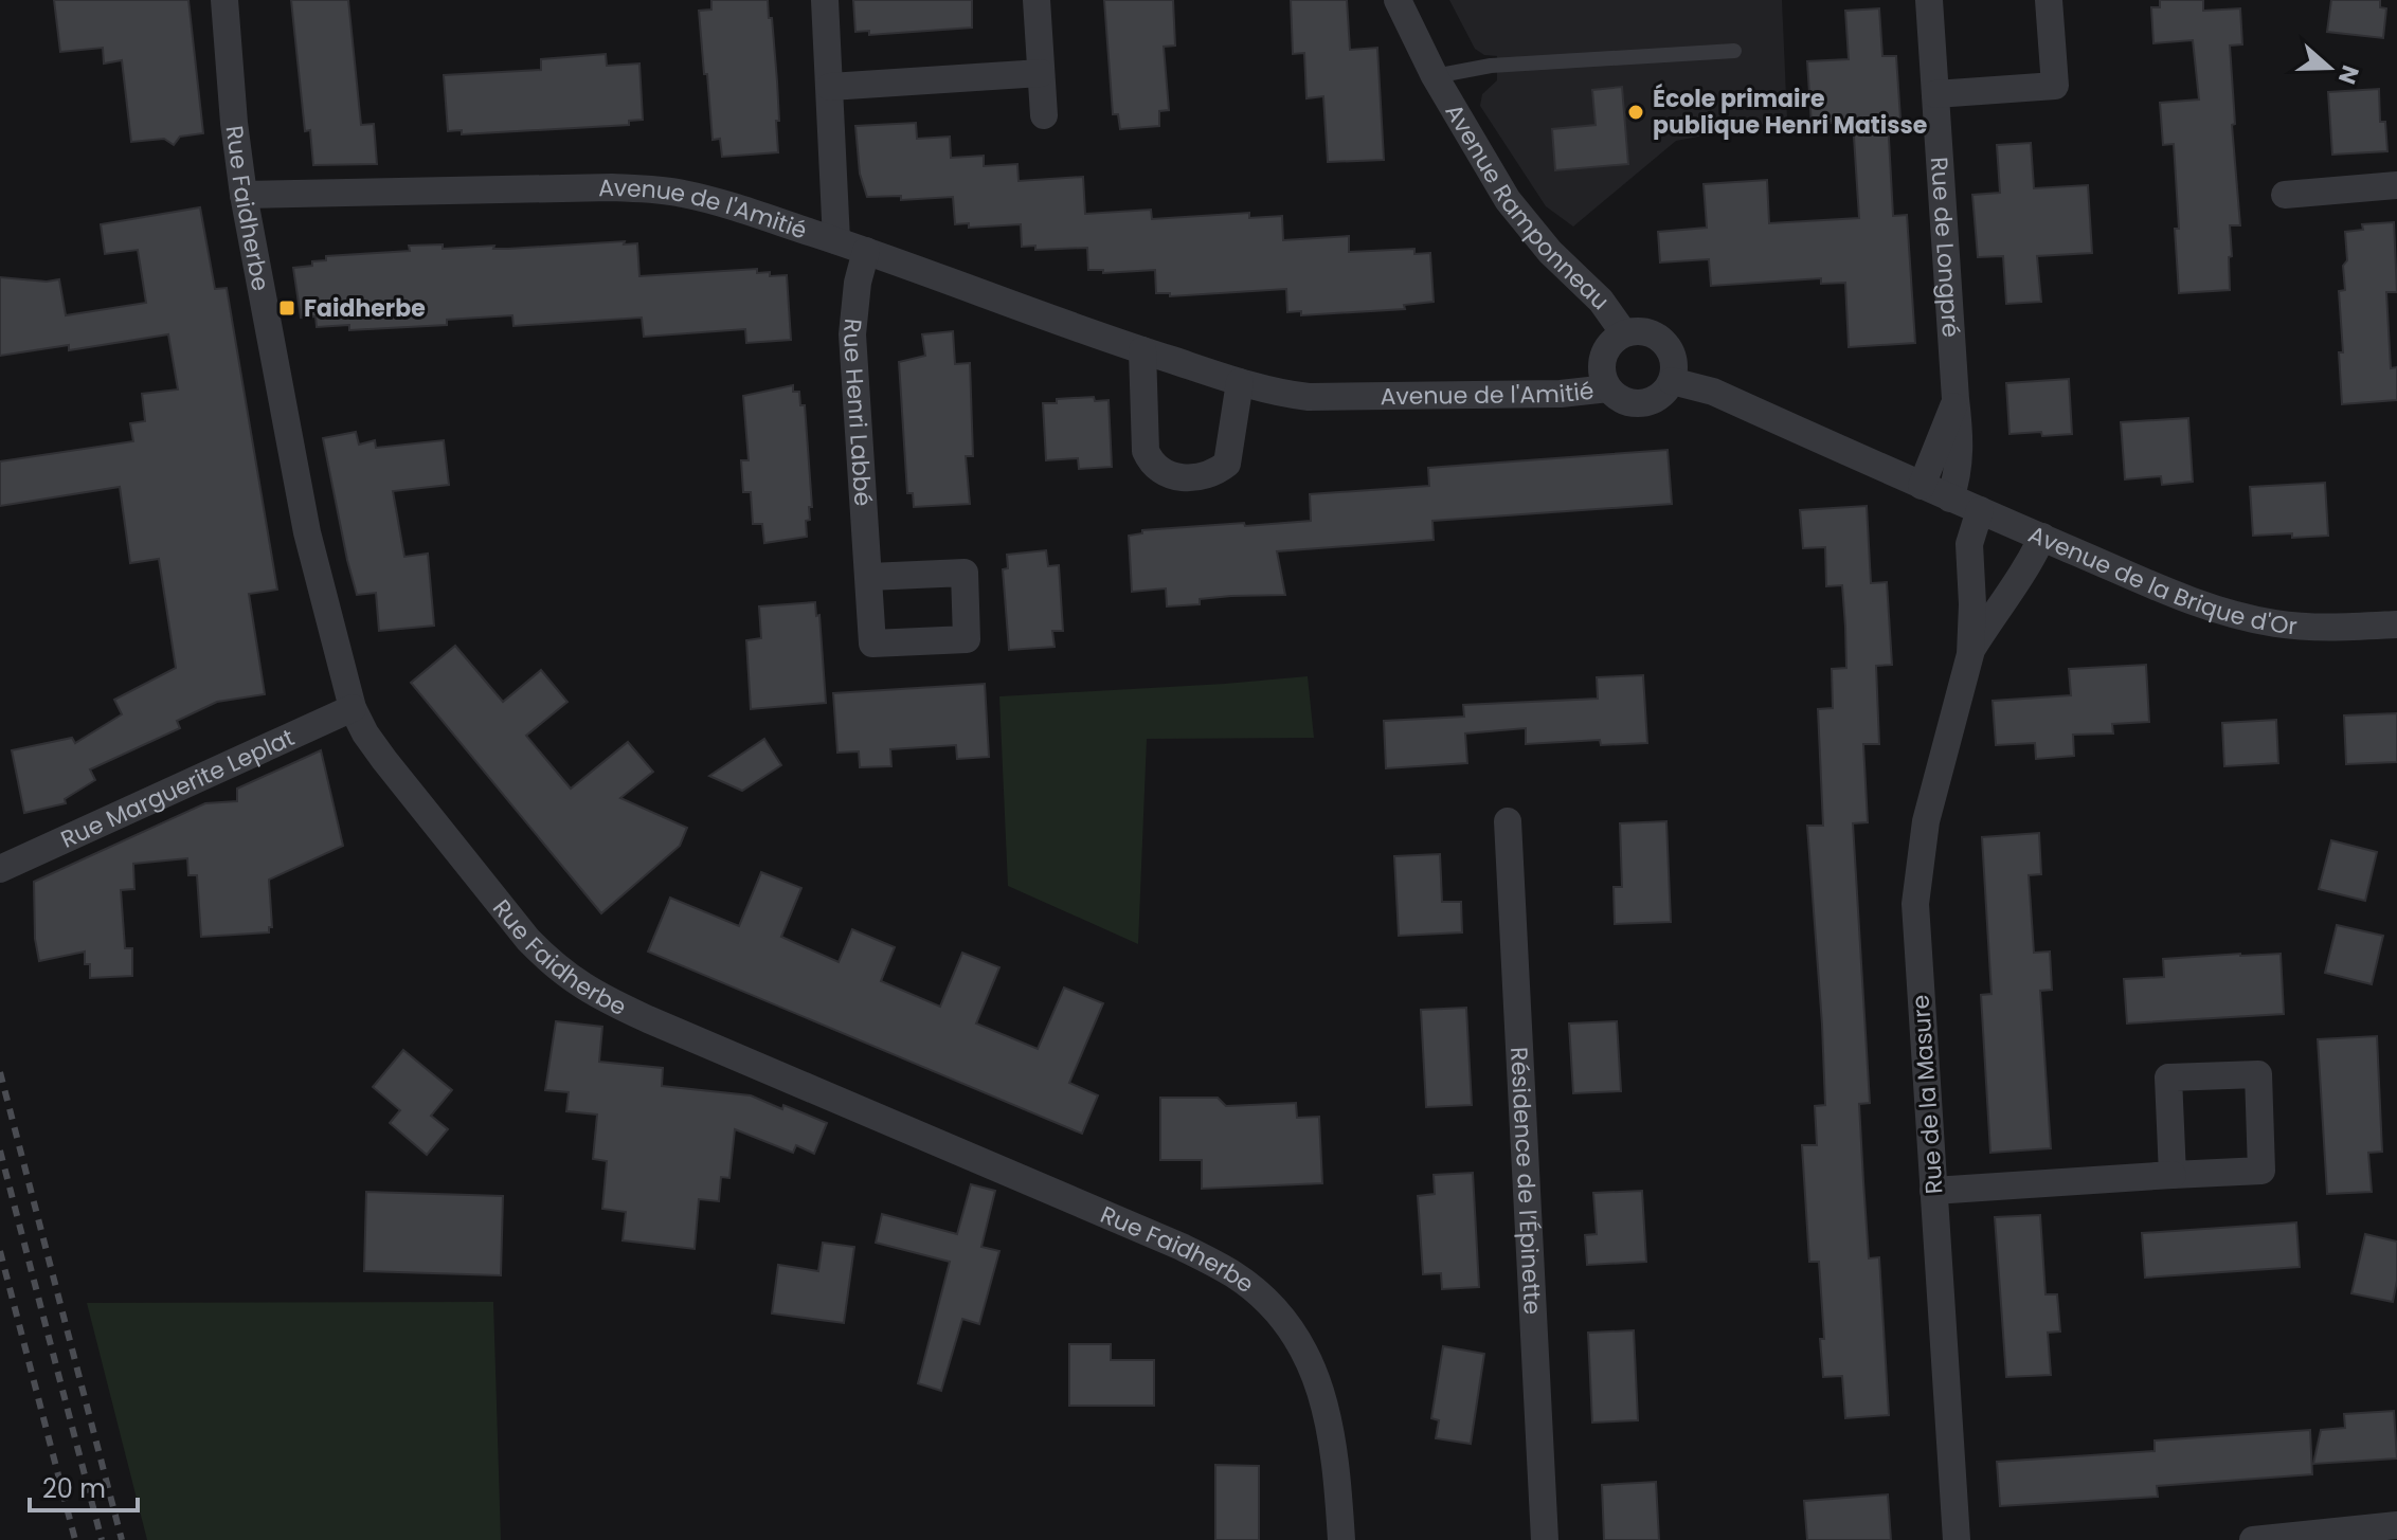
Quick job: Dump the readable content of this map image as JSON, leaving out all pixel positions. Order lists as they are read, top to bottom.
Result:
{
  "streets": {
    "street": [
      "Avenue Ramponneau",
      "Rue Faidherbe",
      "Avenue de l'Amitié",
      "Rue de Longpré",
      "Rue Henri Labbé",
      "Avenue de la Brique d'Or",
      "Rue Marguerite Leplat",
      "Rue de la Masure",
      "Résidence de l’Épinette"
    ]
  },
  "crossings": [
    ["Avenue Ramponneau", "Avenue de l'Amitié"],
    ["Rue Faidherbe", "Avenue de l'Amitié"],
    ["Rue Faidherbe", "Rue Marguerite Leplat"],
    ["Avenue de l'Amitié", "Rue Henri Labbé"],
    ["Rue de Longpré", "Avenue de la Brique d'Or"],
    ["Avenue de la Brique d'Or", "Rue de la Masure"]
  ],
  "places": {
    "other": ["École primaire publique Henri Matisse"],
    "transit": ["Faidherbe"]
  },
  "scale_bar": "20 m",
  "north": "right"
}
